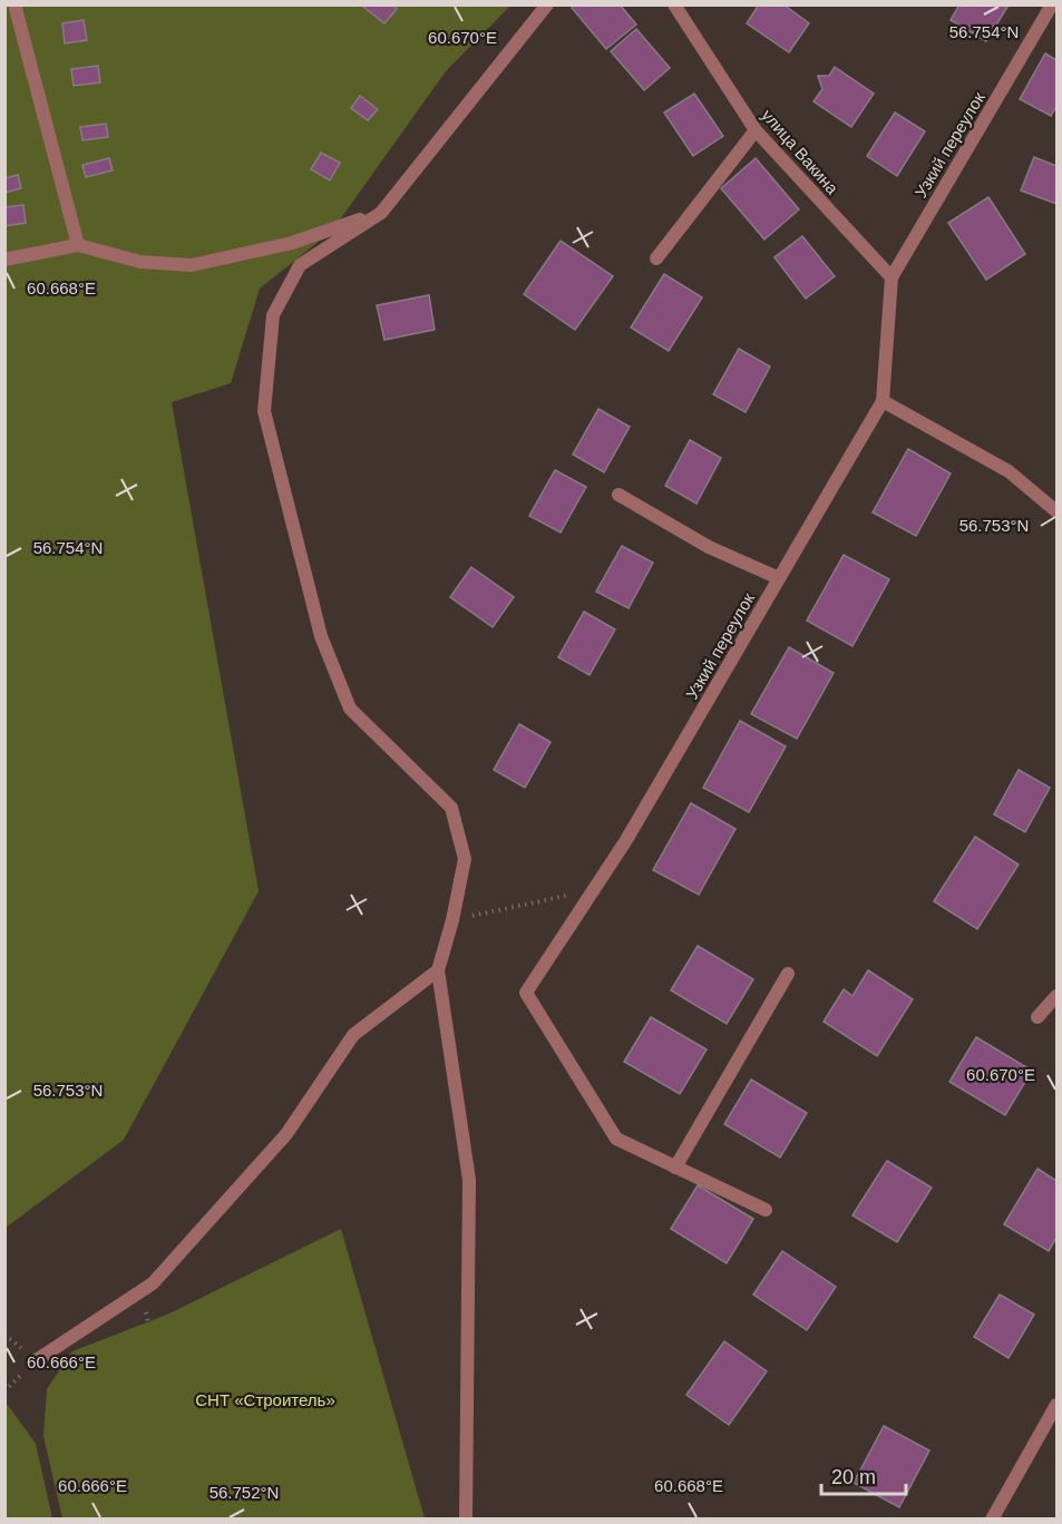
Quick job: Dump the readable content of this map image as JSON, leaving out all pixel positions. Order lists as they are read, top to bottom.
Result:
{
  "streets": {
    "street": ["Узкий переулок", "улица Вакина"]
  },
  "crossings": [
    ["Узкий переулок", "улица Вакина"]
  ],
  "parks": ["СНТ «Строитель»"],
  "scale_bar": "20 m",
  "coordinates": [
    "56.754°N",
    "60.670°E",
    "60.668°E",
    "56.753°N",
    "60.666°E",
    "56.752°N"
  ]
}
